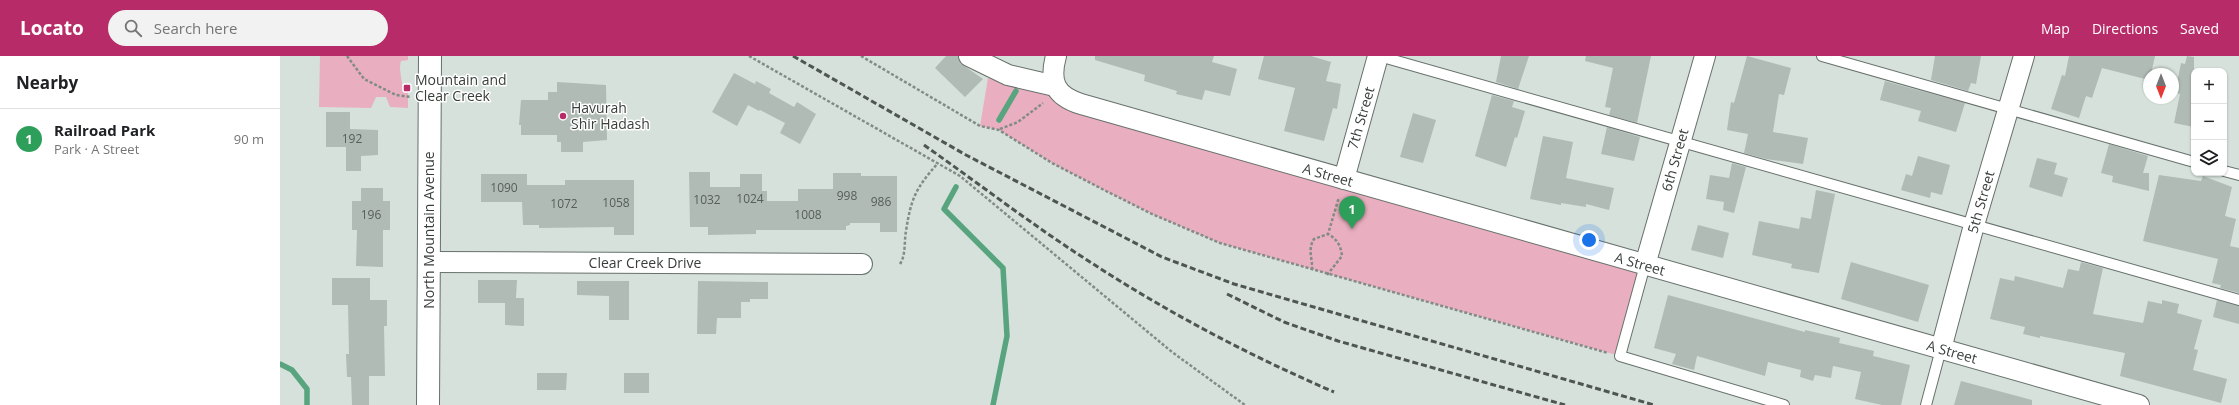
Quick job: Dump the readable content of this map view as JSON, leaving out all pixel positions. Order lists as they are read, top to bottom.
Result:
{
  "streets": {
    "street": [
      "7th Street",
      "6th Street",
      "A Street",
      "5th Street",
      "North Mountain Avenue",
      "Clear Creek Drive"
    ]
  },
  "crossings": [
    ["7th Street", "A Street"],
    ["6th Street", "A Street"],
    ["A Street", "5th Street"],
    ["North Mountain Avenue", "Clear Creek Drive"]
  ],
  "places": {
    "transit": ["Mountain and Clear Creek"],
    "other": ["Havurah Shir Hadash"]
  },
  "house_numbers": [
    "192",
    "1090",
    "998",
    "1024",
    "1032",
    "986",
    "1058",
    "1072",
    "196",
    "1008"
  ],
  "north": "bottom",
  "page": {
    "header": "Locato",
    "search": "Search here",
    "nav": ["Map", "Directions", "Saved"],
    "heading": "Nearby",
    "map_buttons": ["+", "−"],
    "list": [
      {
        "mark": "1",
        "name": "Railroad Park",
        "note": "Park · A Street",
        "value": "90 m"
      }
    ],
    "pins": "1"
  }
}
